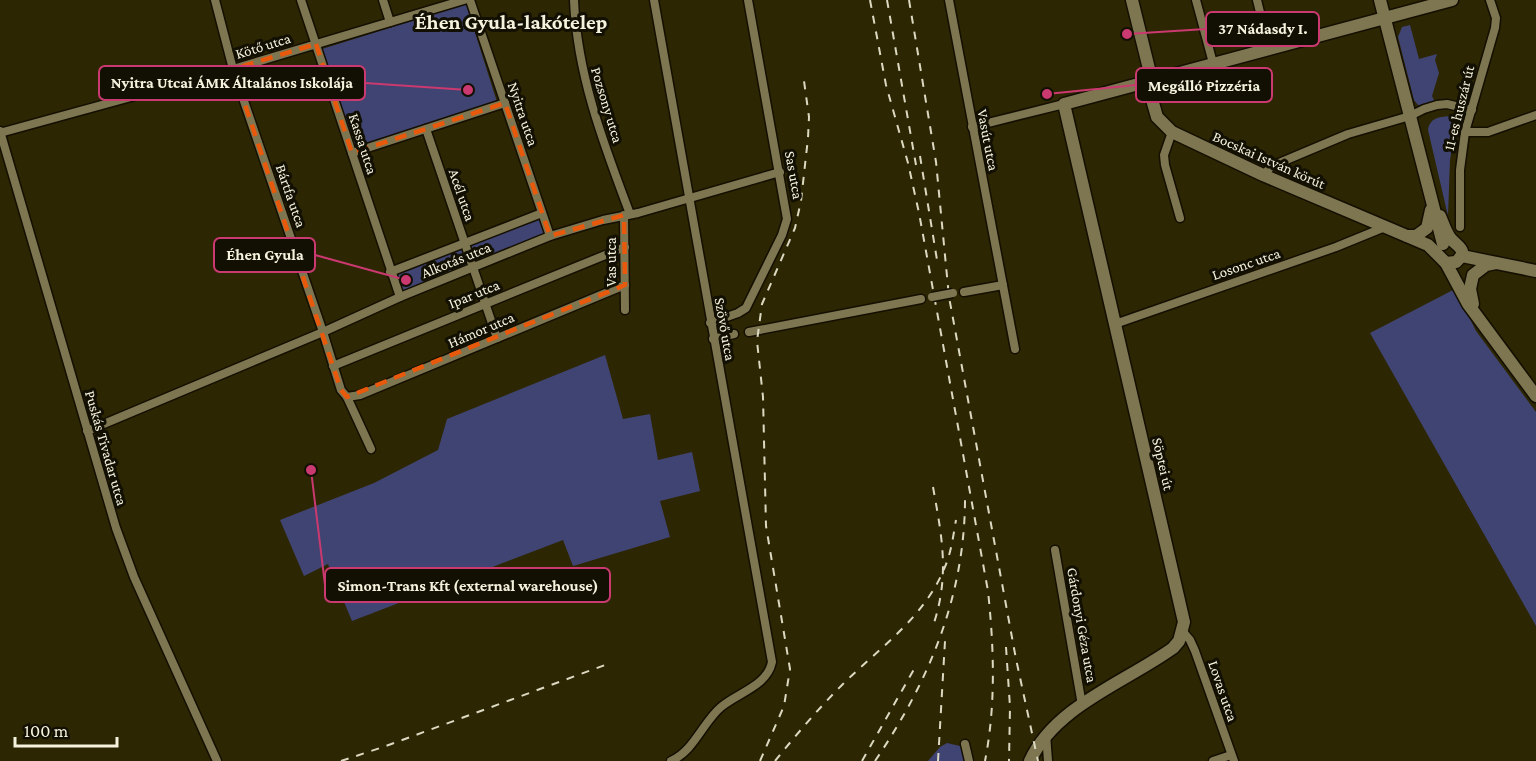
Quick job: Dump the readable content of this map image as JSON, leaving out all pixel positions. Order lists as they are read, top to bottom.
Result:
{
  "streets": {
    "street": [
      "Kötő utca",
      "Pozsony utca",
      "11-es huszár út",
      "Nyitra utca",
      "Vasút utca",
      "Kassa utca",
      "Bocskai István körút",
      "Sas utca",
      "Acél utca",
      "Bártfa utca",
      "Alkotás utca",
      "Vas utca",
      "Losonc utca",
      "Ipar utca",
      "Szövő utca",
      "Hámor utca",
      "Puskás Tivadar utca",
      "Söptei út",
      "Gárdonyi Géza utca",
      "Lovas utca"
    ]
  },
  "crossings": [
    ["Kötő utca", "Kassa utca"],
    ["Kötő utca", "Bártfa utca"],
    ["Kötő utca", "Puskás Tivadar utca"],
    ["Pozsony utca", "Alkotás utca"],
    ["Pozsony utca", "Vas utca"],
    ["Nyitra utca", "Alkotás utca"],
    ["Kassa utca", "Alkotás utca"],
    ["Bocskai István körút", "Losonc utca"],
    ["Sas utca", "Alkotás utca"],
    ["Sas utca", "Szövő utca"],
    ["Acél utca", "Alkotás utca"],
    ["Acél utca", "Ipar utca"],
    ["Acél utca", "Hámor utca"],
    ["Bártfa utca", "Alkotás utca"],
    ["Bártfa utca", "Ipar utca"],
    ["Bártfa utca", "Hámor utca"],
    ["Alkotás utca", "Vas utca"],
    ["Alkotás utca", "Szövő utca"],
    ["Alkotás utca", "Puskás Tivadar utca"],
    ["Vas utca", "Ipar utca"],
    ["Vas utca", "Hámor utca"],
    ["Losonc utca", "Söptei út"],
    ["Söptei út", "Lovas utca"]
  ],
  "districts": ["Éhen Gyula-lakótelep"],
  "places": [
    "37 Nádasdy I.",
    "Nyitra Utcai ÁMK Általános Iskolája",
    "Megálló Pizzéria",
    "Éhen Gyula",
    "Simon-Trans Kft (external warehouse)"
  ],
  "scale_bar": "100 m"
}
